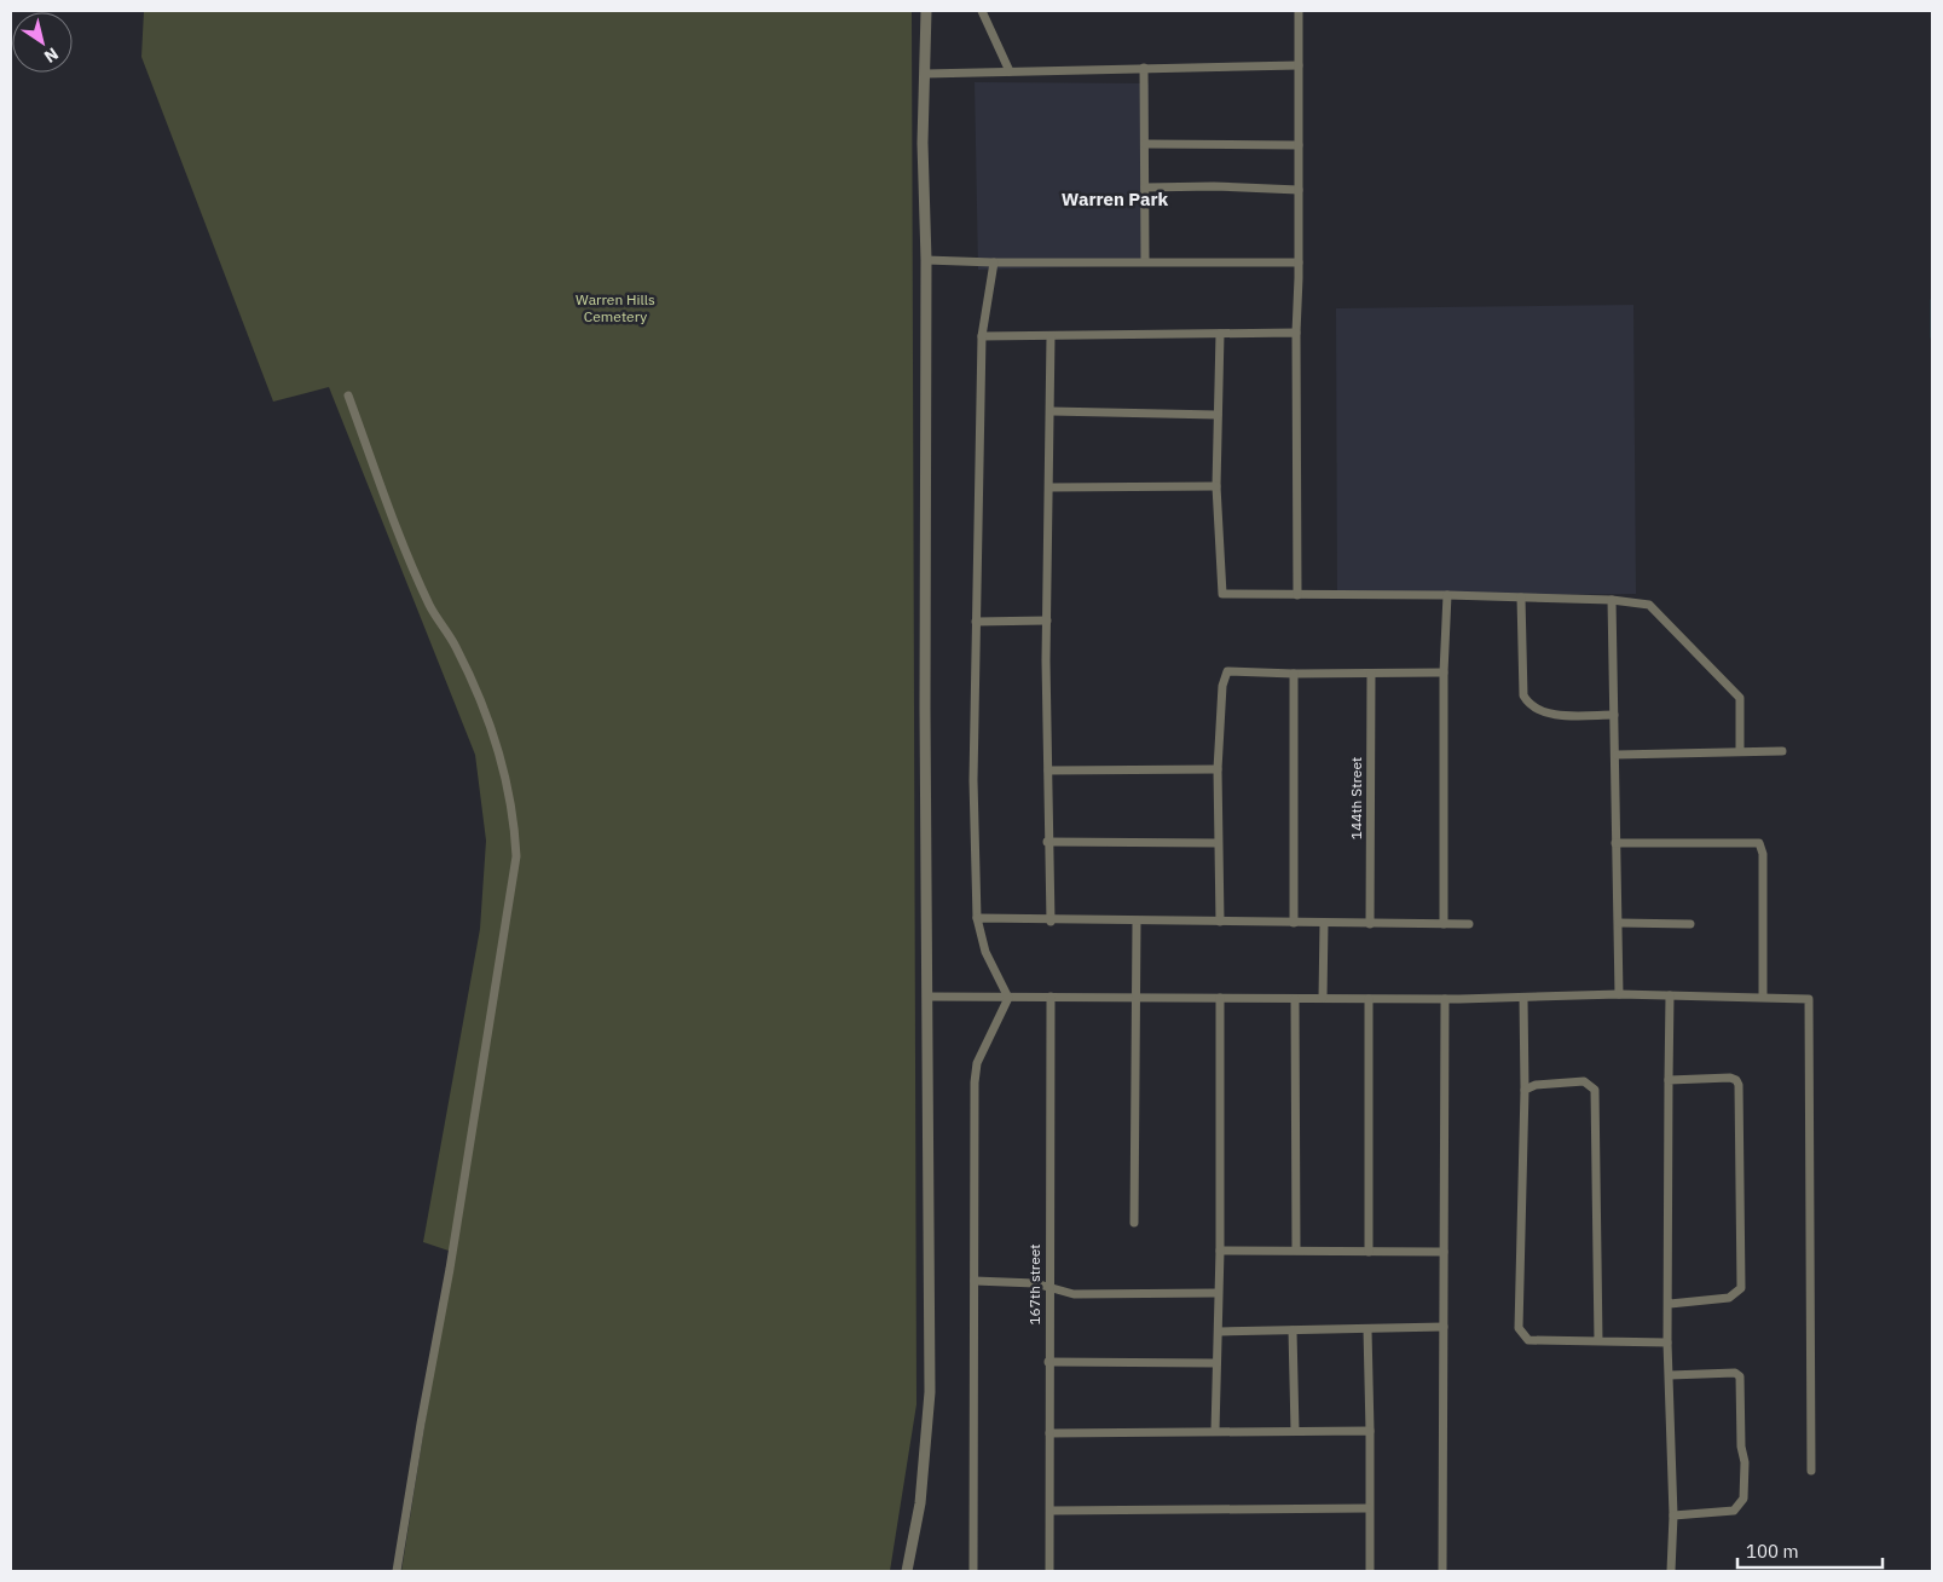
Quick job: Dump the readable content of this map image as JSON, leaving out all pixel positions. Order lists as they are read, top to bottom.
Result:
{
  "streets": {
    "street": ["144th Street", "167th street"]
  },
  "districts": ["Warren Park"],
  "parks": ["Warren Hills Cemetery"],
  "scale_bar": "100 m",
  "north": "bottom right"
}
